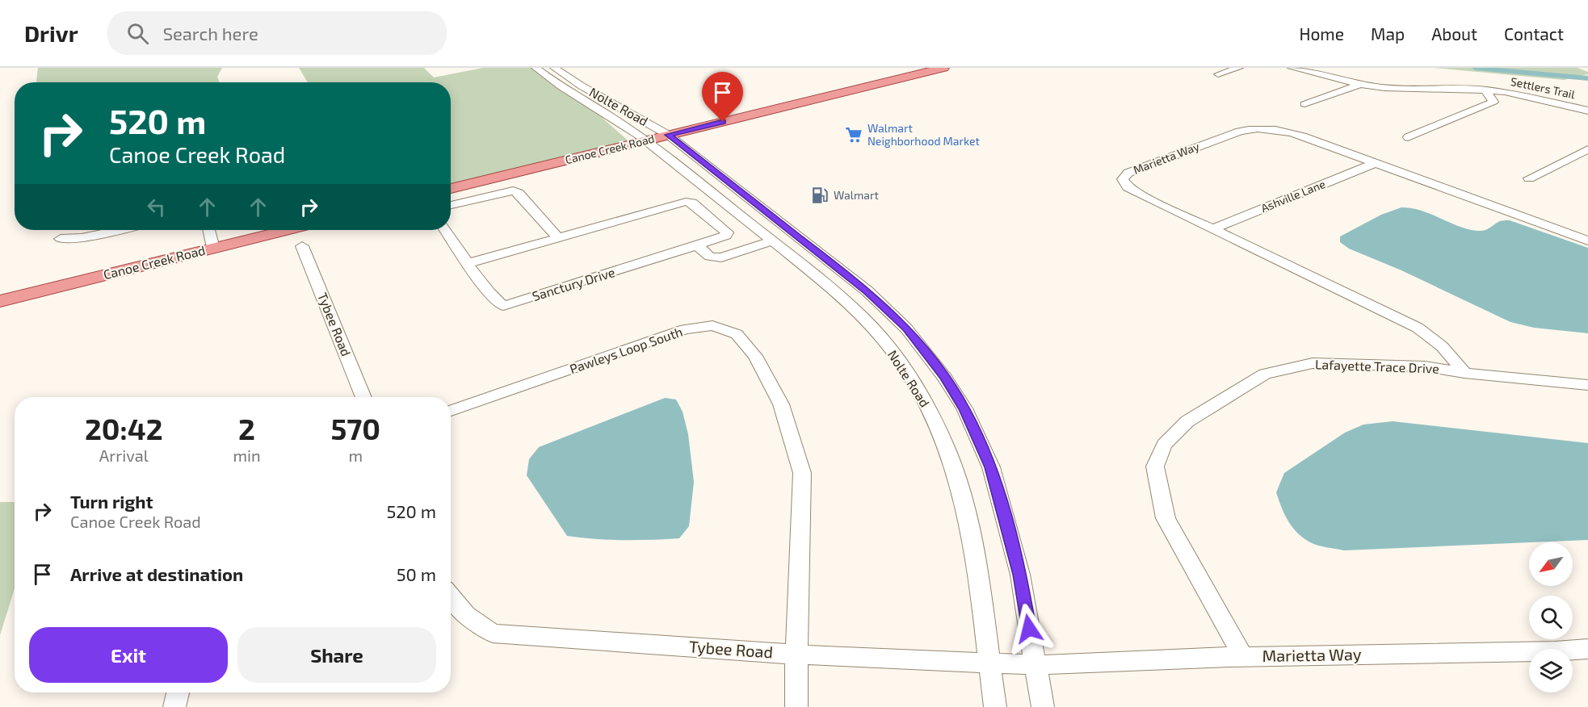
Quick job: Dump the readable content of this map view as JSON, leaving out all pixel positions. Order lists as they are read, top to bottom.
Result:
{
  "streets": {
    "main road": ["Canoe Creek Road"],
    "street": [
      "Settlers Trail",
      "Nolte Road",
      "Marietta Way",
      "Ashville Lane",
      "Sanctury Drive",
      "Tybee Road",
      "Pawleys Loop South",
      "Lafayette Trace Drive"
    ]
  },
  "crossings": [
    ["Nolte Road", "Canoe Creek Road"],
    ["Nolte Road", "Marietta Way"],
    ["Nolte Road", "Tybee Road"],
    ["Marietta Way", "Ashville Lane"],
    ["Marietta Way", "Tybee Road"],
    ["Marietta Way", "Lafayette Trace Drive"],
    ["Tybee Road", "Pawleys Loop South"]
  ],
  "places": {
    "supermarket": ["Walmart Neighborhood Market"],
    "fuel station": ["Walmart"]
  },
  "north": "bottom left",
  "page": {
    "header": "Drivr",
    "search": "Search here",
    "nav": [
      "Home",
      "Map",
      "About",
      "Contact"
    ],
    "turn": ["520 m", "Canoe Creek Road"],
    "eta": [
      "20:42",
      "Arrival",
      "2",
      "min",
      "570",
      "m"
    ],
    "list": [
      {
        "name": "Turn right",
        "note": "Canoe Creek Road",
        "value": "520 m"
      },
      {
        "name": "Arrive at destination",
        "value": "50 m"
      }
    ],
    "buttons": ["Exit", "Share"]
  }
}
